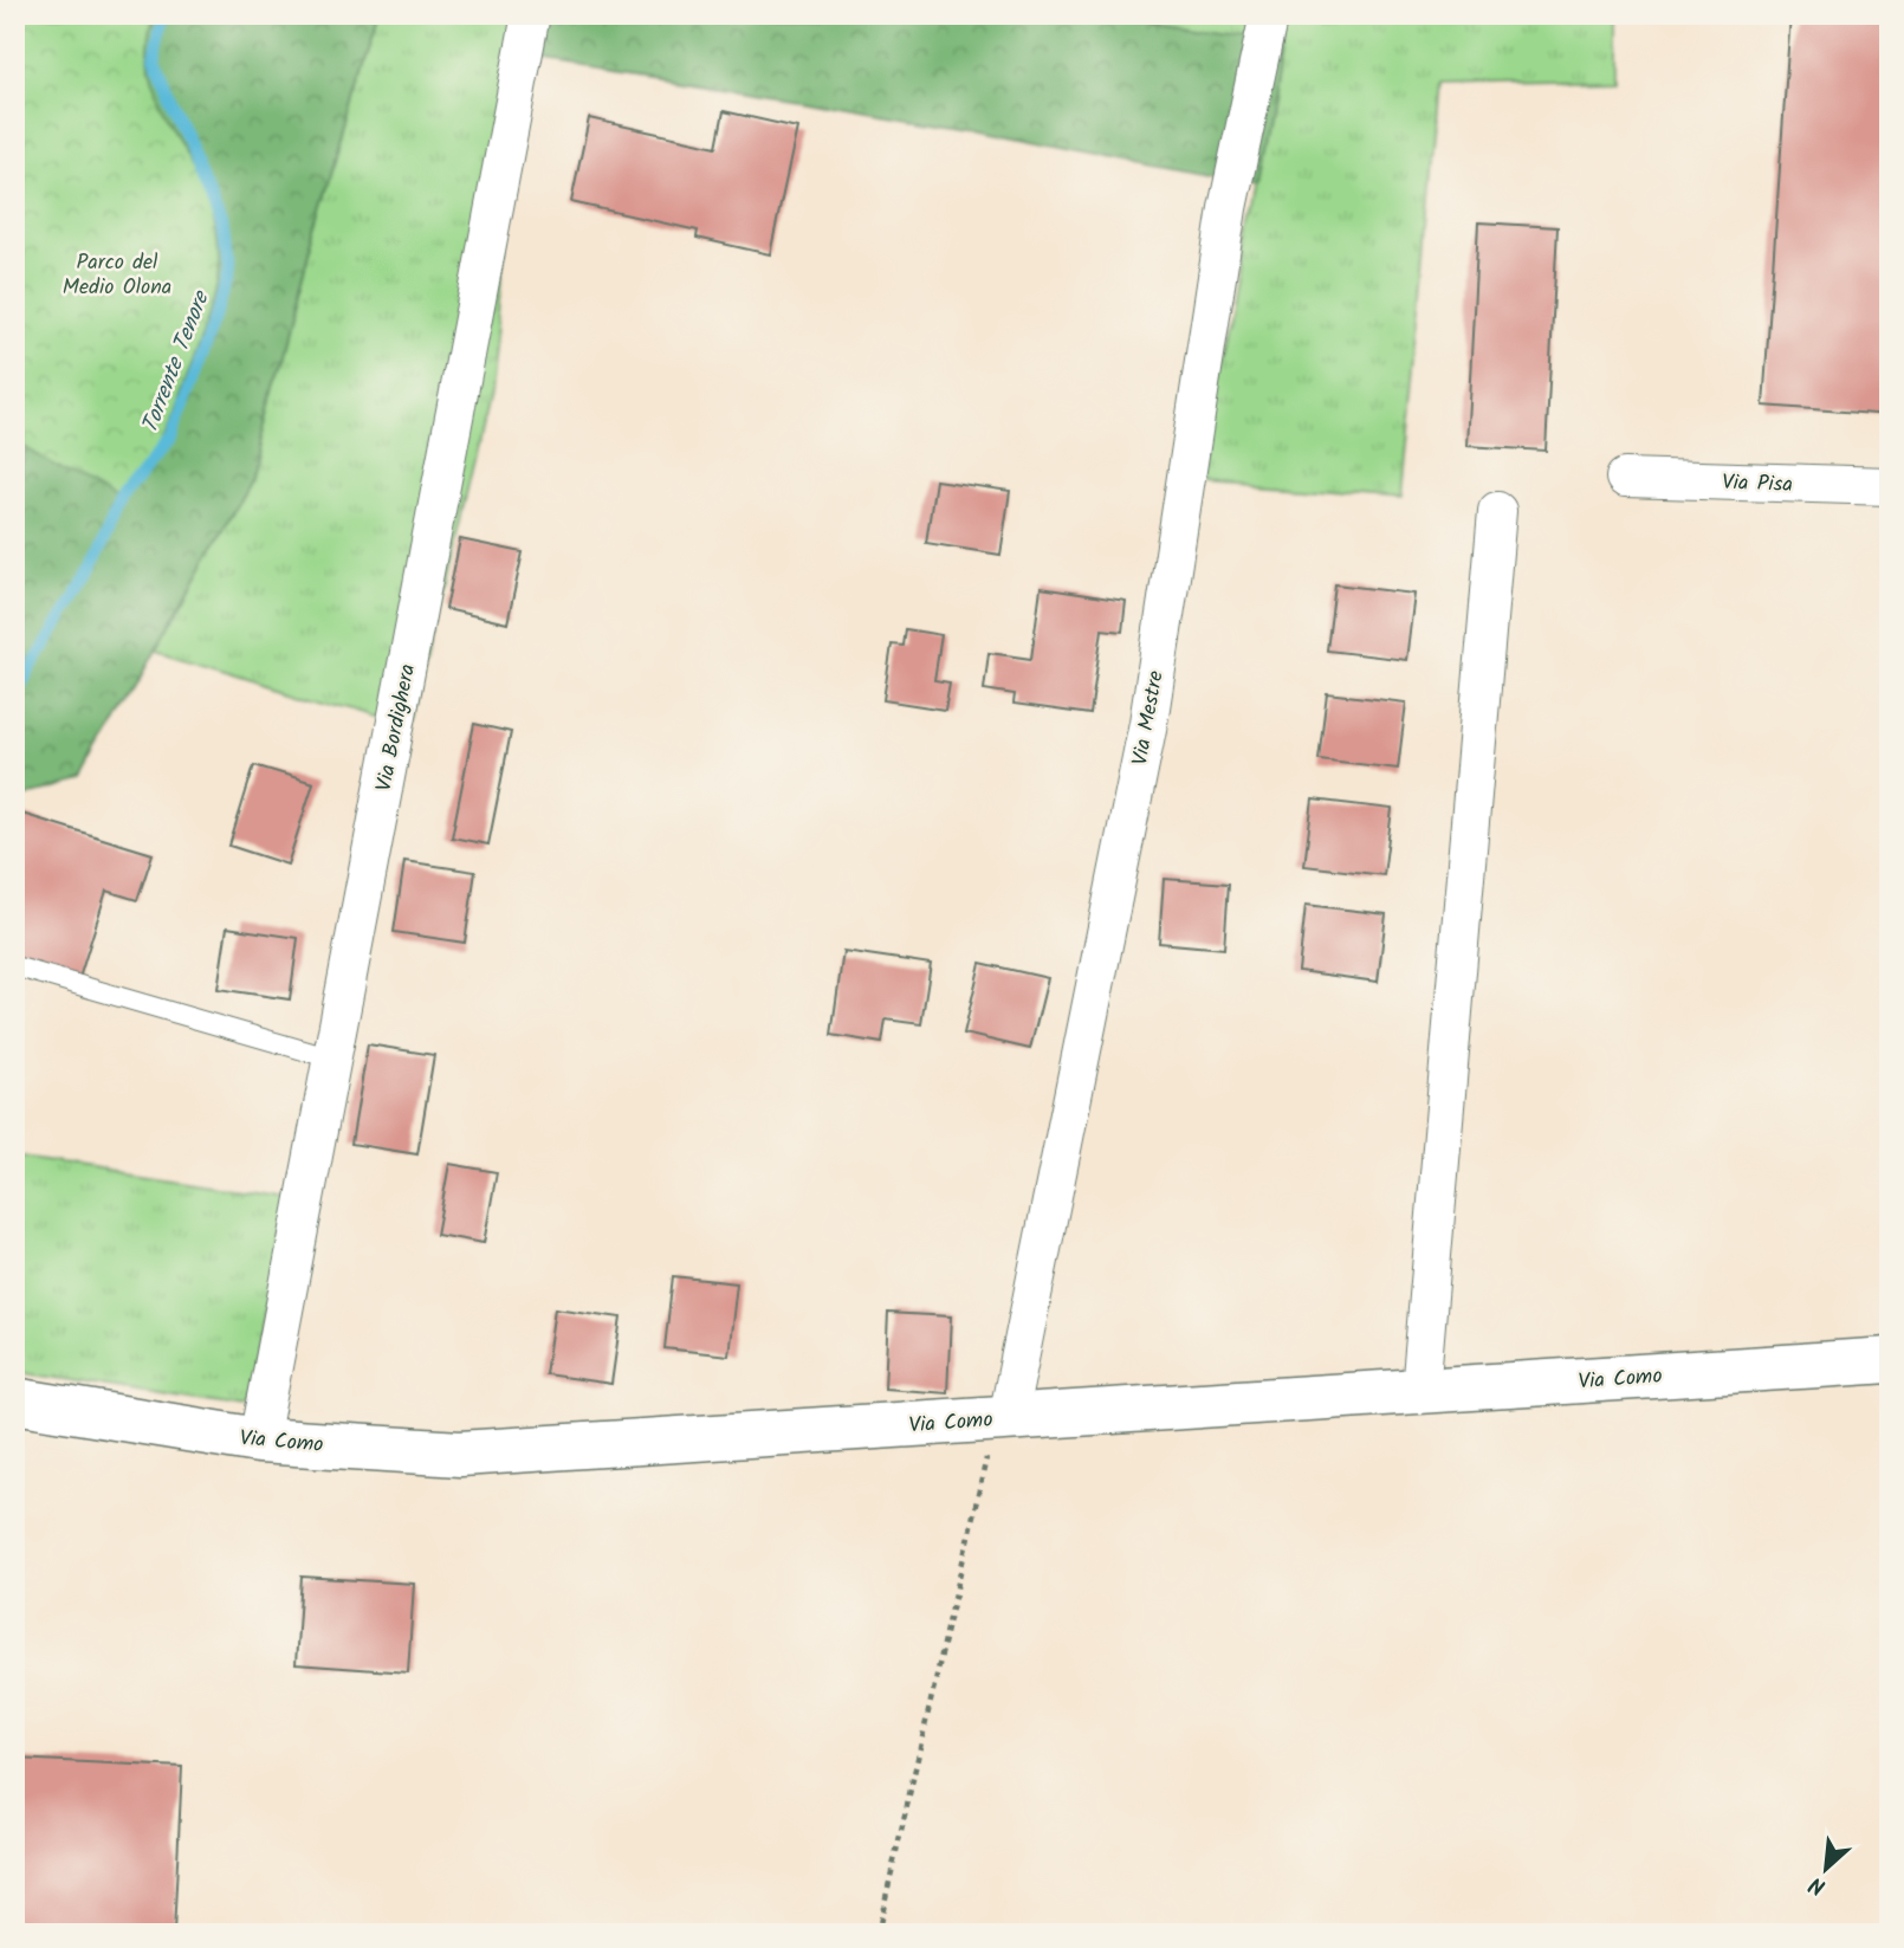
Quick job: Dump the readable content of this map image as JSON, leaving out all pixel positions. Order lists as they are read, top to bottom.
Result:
{
  "streets": {
    "main road": ["Via Como"],
    "street": ["Via Pisa", "Via Mestre", "Via Bordighera"]
  },
  "crossings": [
    ["Via Mestre", "Via Como"],
    ["Via Bordighera", "Via Como"]
  ],
  "water": ["Torrente Tenore"],
  "parks": ["Parco del Medio Olona"],
  "north": "bottom left"
}
